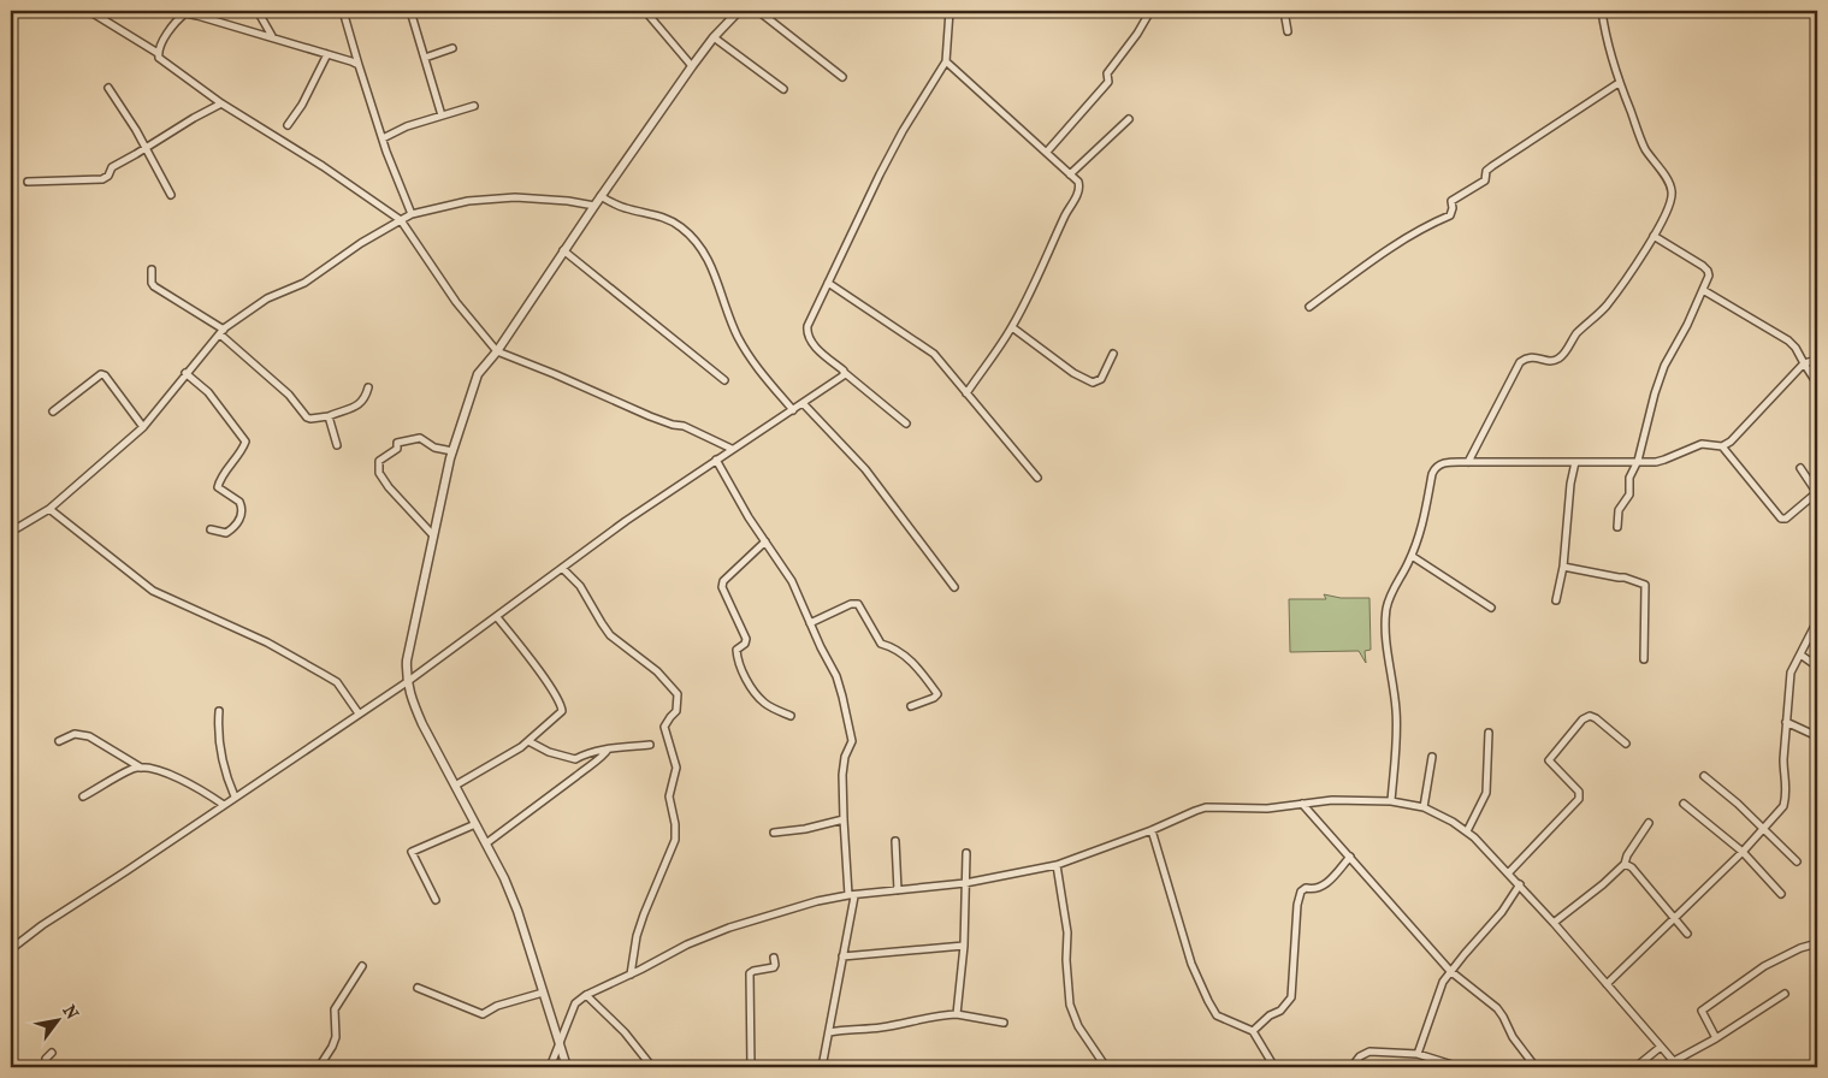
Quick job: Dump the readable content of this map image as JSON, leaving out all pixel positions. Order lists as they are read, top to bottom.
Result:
{
  "north": "top right"
}
